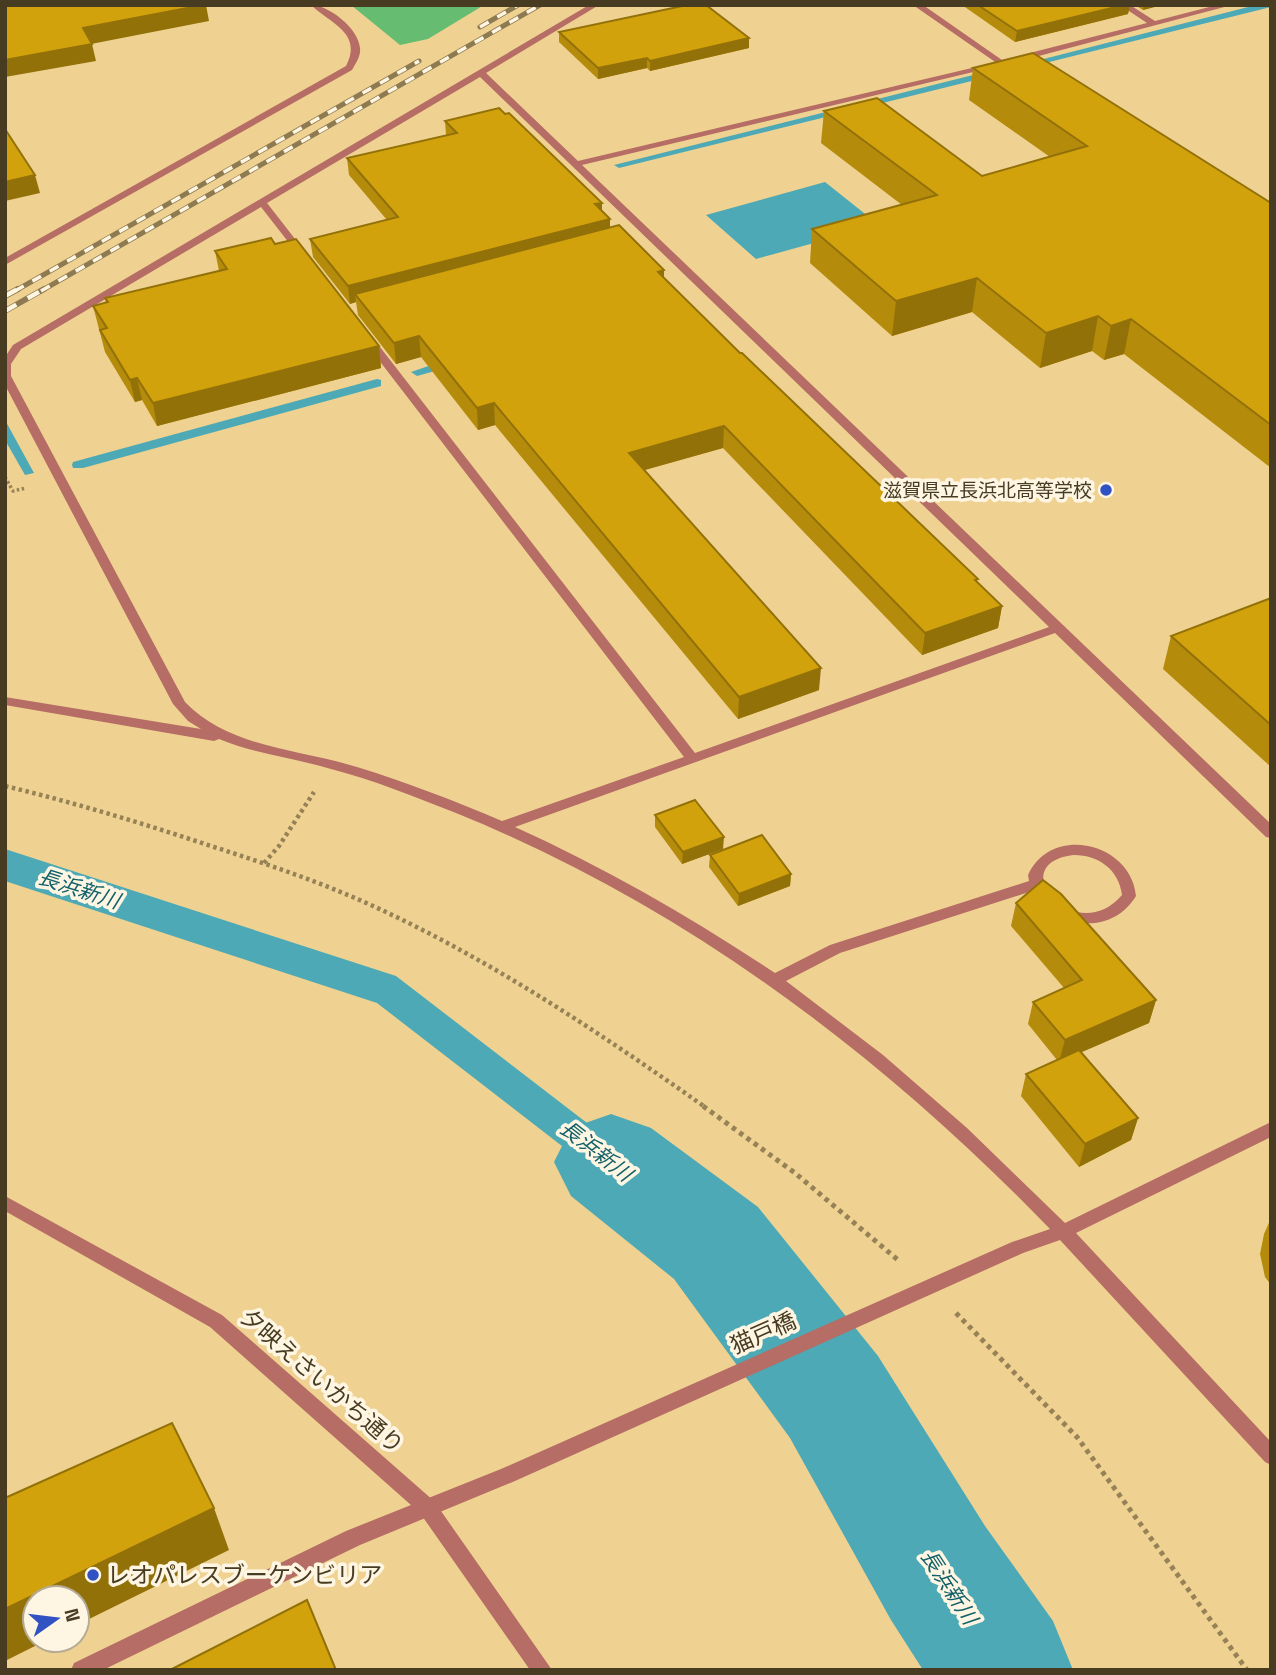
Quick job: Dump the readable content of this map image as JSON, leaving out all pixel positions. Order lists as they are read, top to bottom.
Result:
{
  "streets": {
    "street": ["猫戸橋", "夕映えさいかち通り"]
  },
  "crossings": [
    ["猫戸橋", "夕映えさいかち通り"]
  ],
  "water": ["長浜新川"],
  "places": ["滋賀県立長浜北高等学校", "レオパレスブーケンビリア"],
  "north": "right"
}
